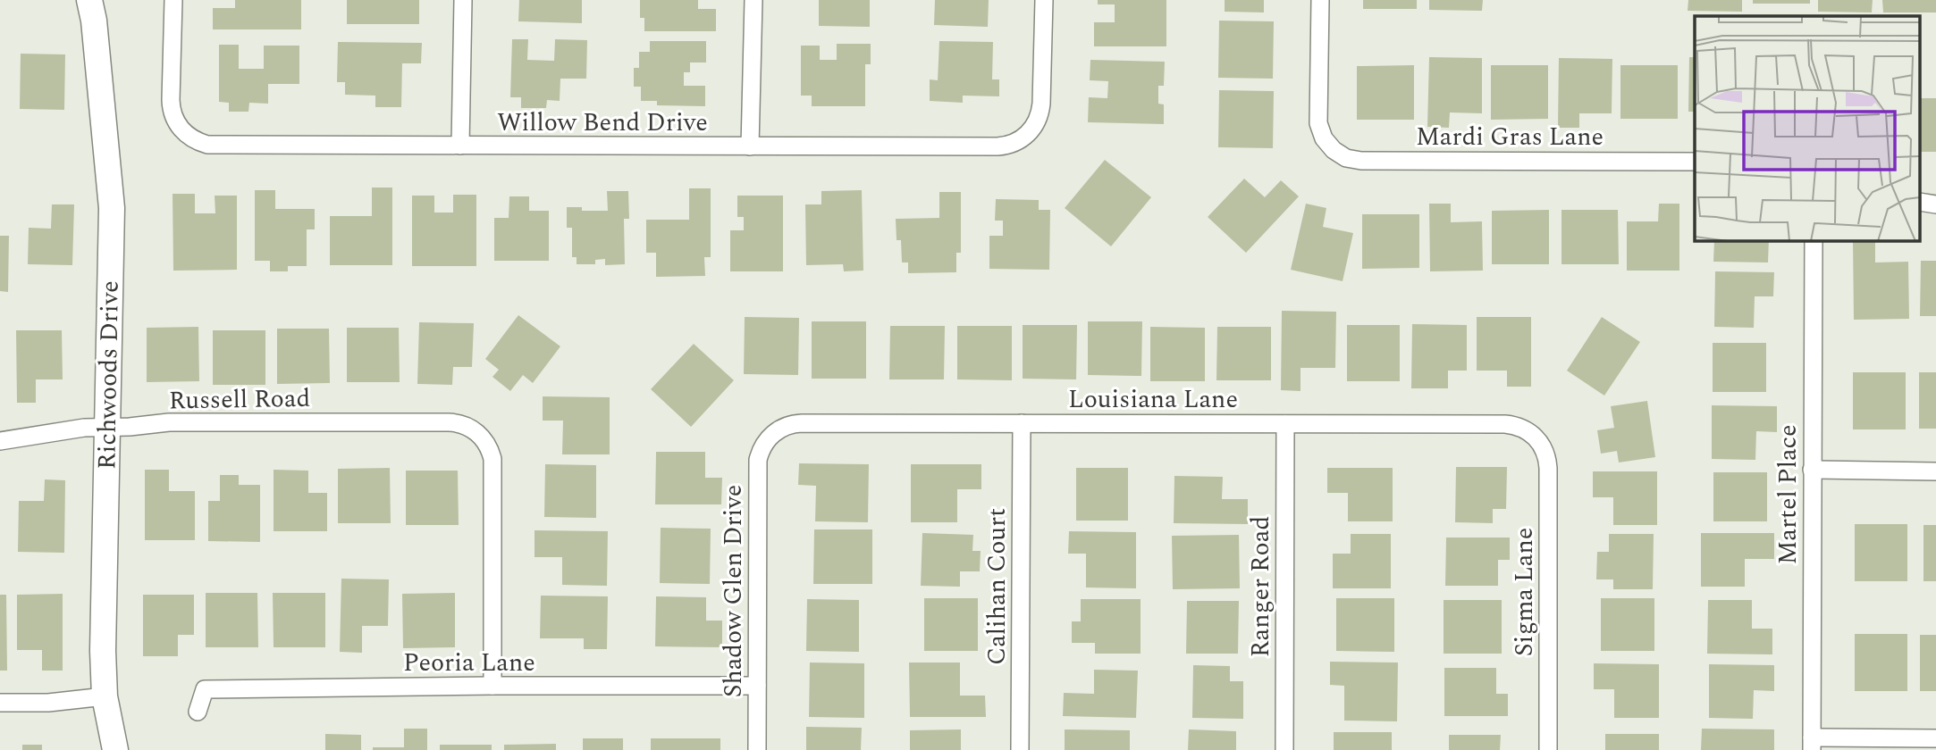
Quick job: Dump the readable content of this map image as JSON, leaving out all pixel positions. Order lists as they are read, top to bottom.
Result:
{
  "streets": {
    "street": [
      "Willow Bend Drive",
      "Mardi Gras Lane",
      "Richwoods Drive",
      "Russell Road",
      "Louisiana Lane",
      "Martel Place",
      "Calihan Court",
      "Ranger Road",
      "Shadow Glen Drive",
      "Sigma Lane",
      "Peoria Lane"
    ]
  },
  "crossings": [
    ["Richwoods Drive", "Russell Road"],
    ["Russell Road", "Peoria Lane"],
    ["Louisiana Lane", "Calihan Court"],
    ["Louisiana Lane", "Ranger Road"],
    ["Louisiana Lane", "Shadow Glen Drive"],
    ["Louisiana Lane", "Sigma Lane"],
    ["Shadow Glen Drive", "Peoria Lane"]
  ]
}
